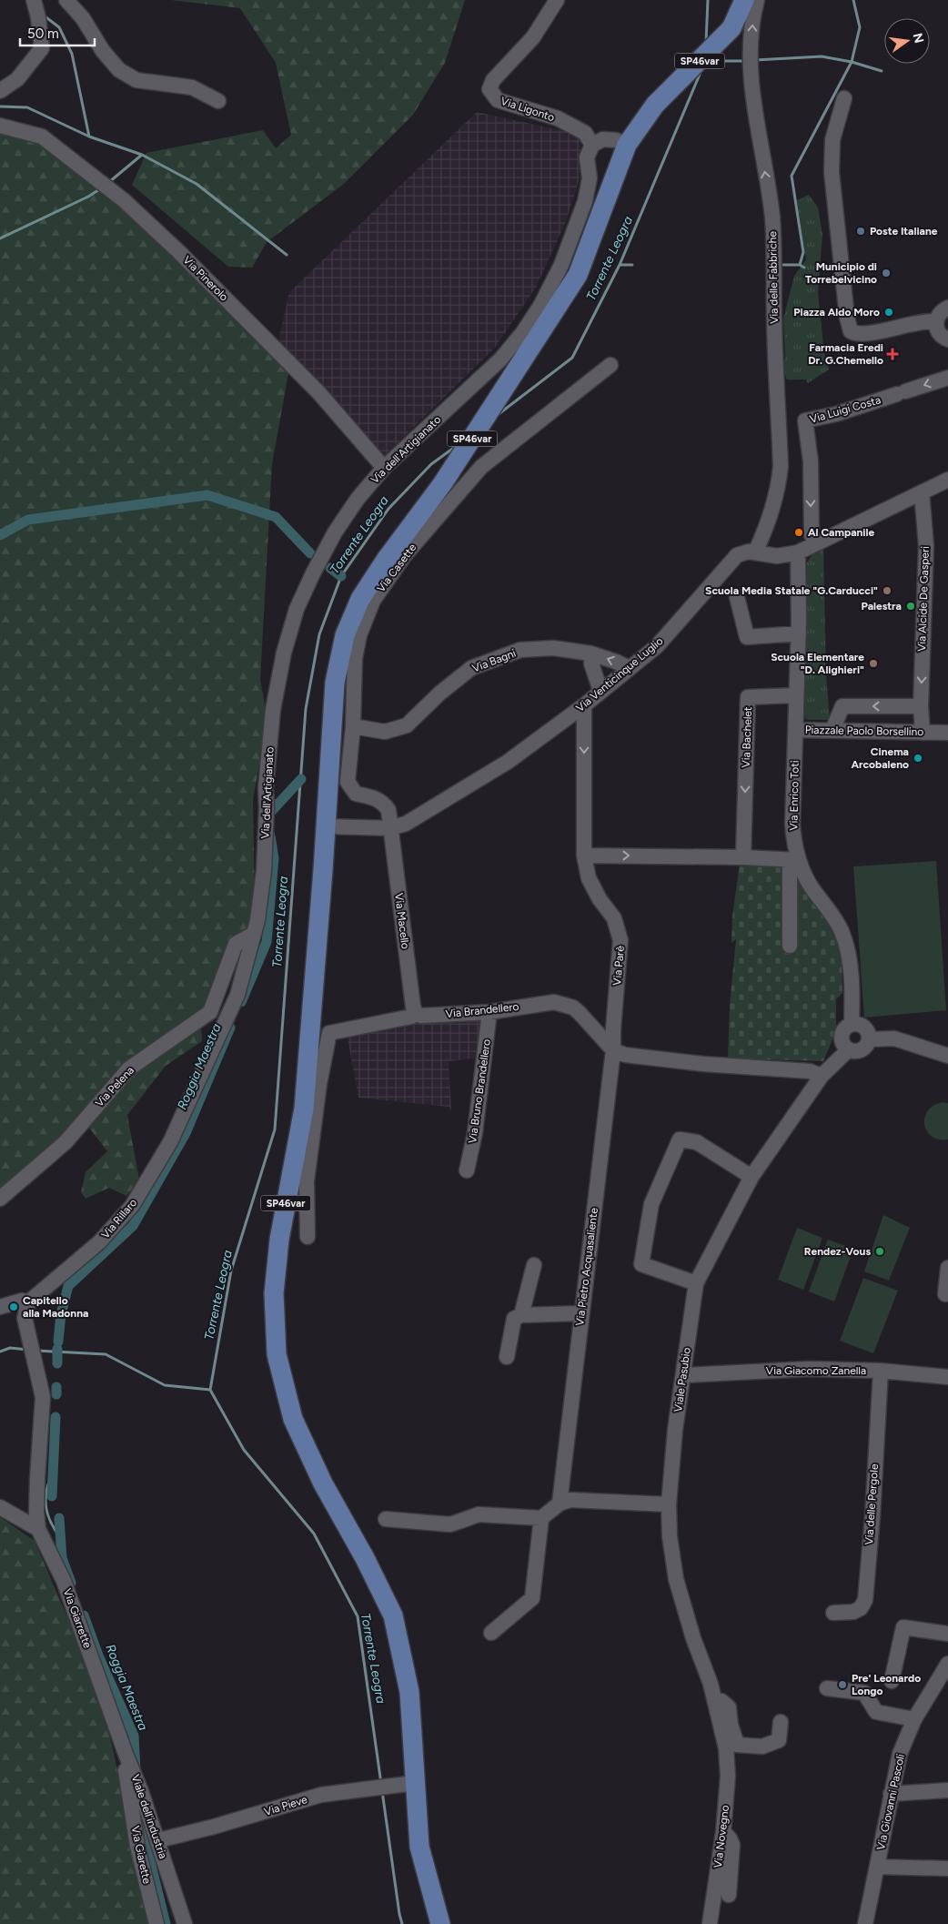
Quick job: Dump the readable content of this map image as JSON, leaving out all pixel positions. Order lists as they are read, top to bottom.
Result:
{
  "streets": {
    "main road": ["SP46var"],
    "street": [
      "Via Ligonto",
      "Via delle Fabbriche",
      "Via Pinerolo",
      "Via Luigi Costa",
      "Via dell'Artigianato",
      "Via Casette",
      "Via Alcide De Gasperi",
      "Via Bagni",
      "Via Venticinque Luglio",
      "Piazzale Paolo Borsellino",
      "Via Bachelet",
      "Via Enrico Toti",
      "Via Macello",
      "Via Parè",
      "Via Brandellero",
      "Via Pelena",
      "Via Bruno Brandellero",
      "Via Rillaro",
      "Via Pietro Acquasaliente",
      "Via Giacomo Zanella",
      "Viale Pasubio",
      "Via delle Pergole",
      "Via Giarrette",
      "Via Giovanni Pascoli",
      "Via Pieve",
      "Viale dell'industria",
      "Via Novegno",
      "Via Giarette"
    ]
  },
  "crossings": [
    ["SP46var", "Via Venticinque Luglio"],
    ["SP46var", "Via Pieve"],
    ["Via Ligonto", "Via dell'Artigianato"],
    ["Via delle Fabbriche", "Via Venticinque Luglio"],
    ["Via Pinerolo", "Via dell'Artigianato"],
    ["Via Luigi Costa", "Via Venticinque Luglio"],
    ["Via dell'Artigianato", "Via Rillaro"],
    ["Via Casette", "Via Bagni"],
    ["Via Casette", "Via Venticinque Luglio"],
    ["Via Casette", "Via Macello"],
    ["Via Alcide De Gasperi", "Via Venticinque Luglio"],
    ["Via Alcide De Gasperi", "Piazzale Paolo Borsellino"],
    ["Via Bagni", "Via Venticinque Luglio"],
    ["Via Venticinque Luglio", "Via Enrico Toti"],
    ["Via Venticinque Luglio", "Via Macello"],
    ["Via Venticinque Luglio", "Via Parè"],
    ["Piazzale Paolo Borsellino", "Via Enrico Toti"],
    ["Via Bachelet", "Via Enrico Toti"],
    ["Via Enrico Toti", "Viale Pasubio"],
    ["Via Macello", "Via Brandellero"],
    ["Via Parè", "Via Pietro Acquasaliente"],
    ["Via Brandellero", "Via Bruno Brandellero"],
    ["Via Brandellero", "Via Pietro Acquasaliente"],
    ["Via Pelena", "Via Rillaro"],
    ["Via Giacomo Zanella", "Viale Pasubio"],
    ["Via Giacomo Zanella", "Via delle Pergole"],
    ["Viale Pasubio", "Via Novegno"],
    ["Via Giarrette", "Viale dell'industria"],
    ["Via Pieve", "Viale dell'industria"],
    ["Viale dell'industria", "Via Giarette"]
  ],
  "one_way": [
    "Via delle Fabbriche",
    "Via Alcide De Gasperi",
    "Via Bachelet",
    "Via Parè"
  ],
  "water": ["Torrente Leogra", "Roggia Maestra"],
  "places": {
    "other": [
      "Poste Italiane",
      "Municipio di Torrebelvicino",
      "Piazza Aldo Moro",
      "Al Campanile",
      "Scuola Media Statale \"G.Carducci\"",
      "Palestra",
      "Scuola Elementare \"D. Alighieri\"",
      "Cinema Arcobaleno",
      "Rendez-Vous",
      "Capitello alla Madonna",
      "Pre' Leonardo Longo"
    ],
    "health": ["Farmacia Eredi Dr. G.Chemello"]
  },
  "scale_bar": "50 m",
  "north": "right"
}
